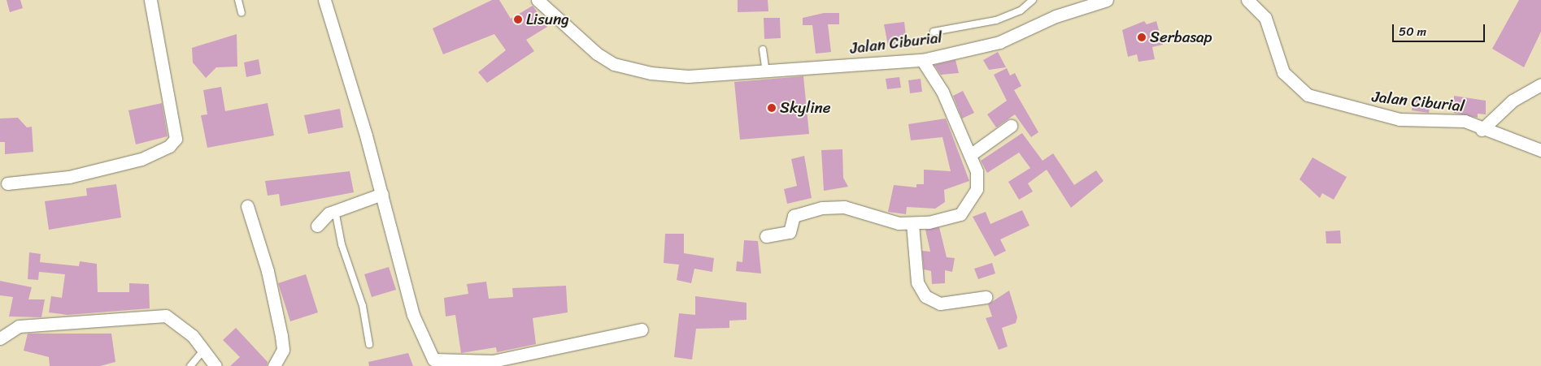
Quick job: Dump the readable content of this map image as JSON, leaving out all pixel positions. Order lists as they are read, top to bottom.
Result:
{
  "streets": {
    "street": ["Jalan Ciburial"]
  },
  "places": ["Lisung", "Serbasap", "Skyline"],
  "scale_bar": "50 m"
}
